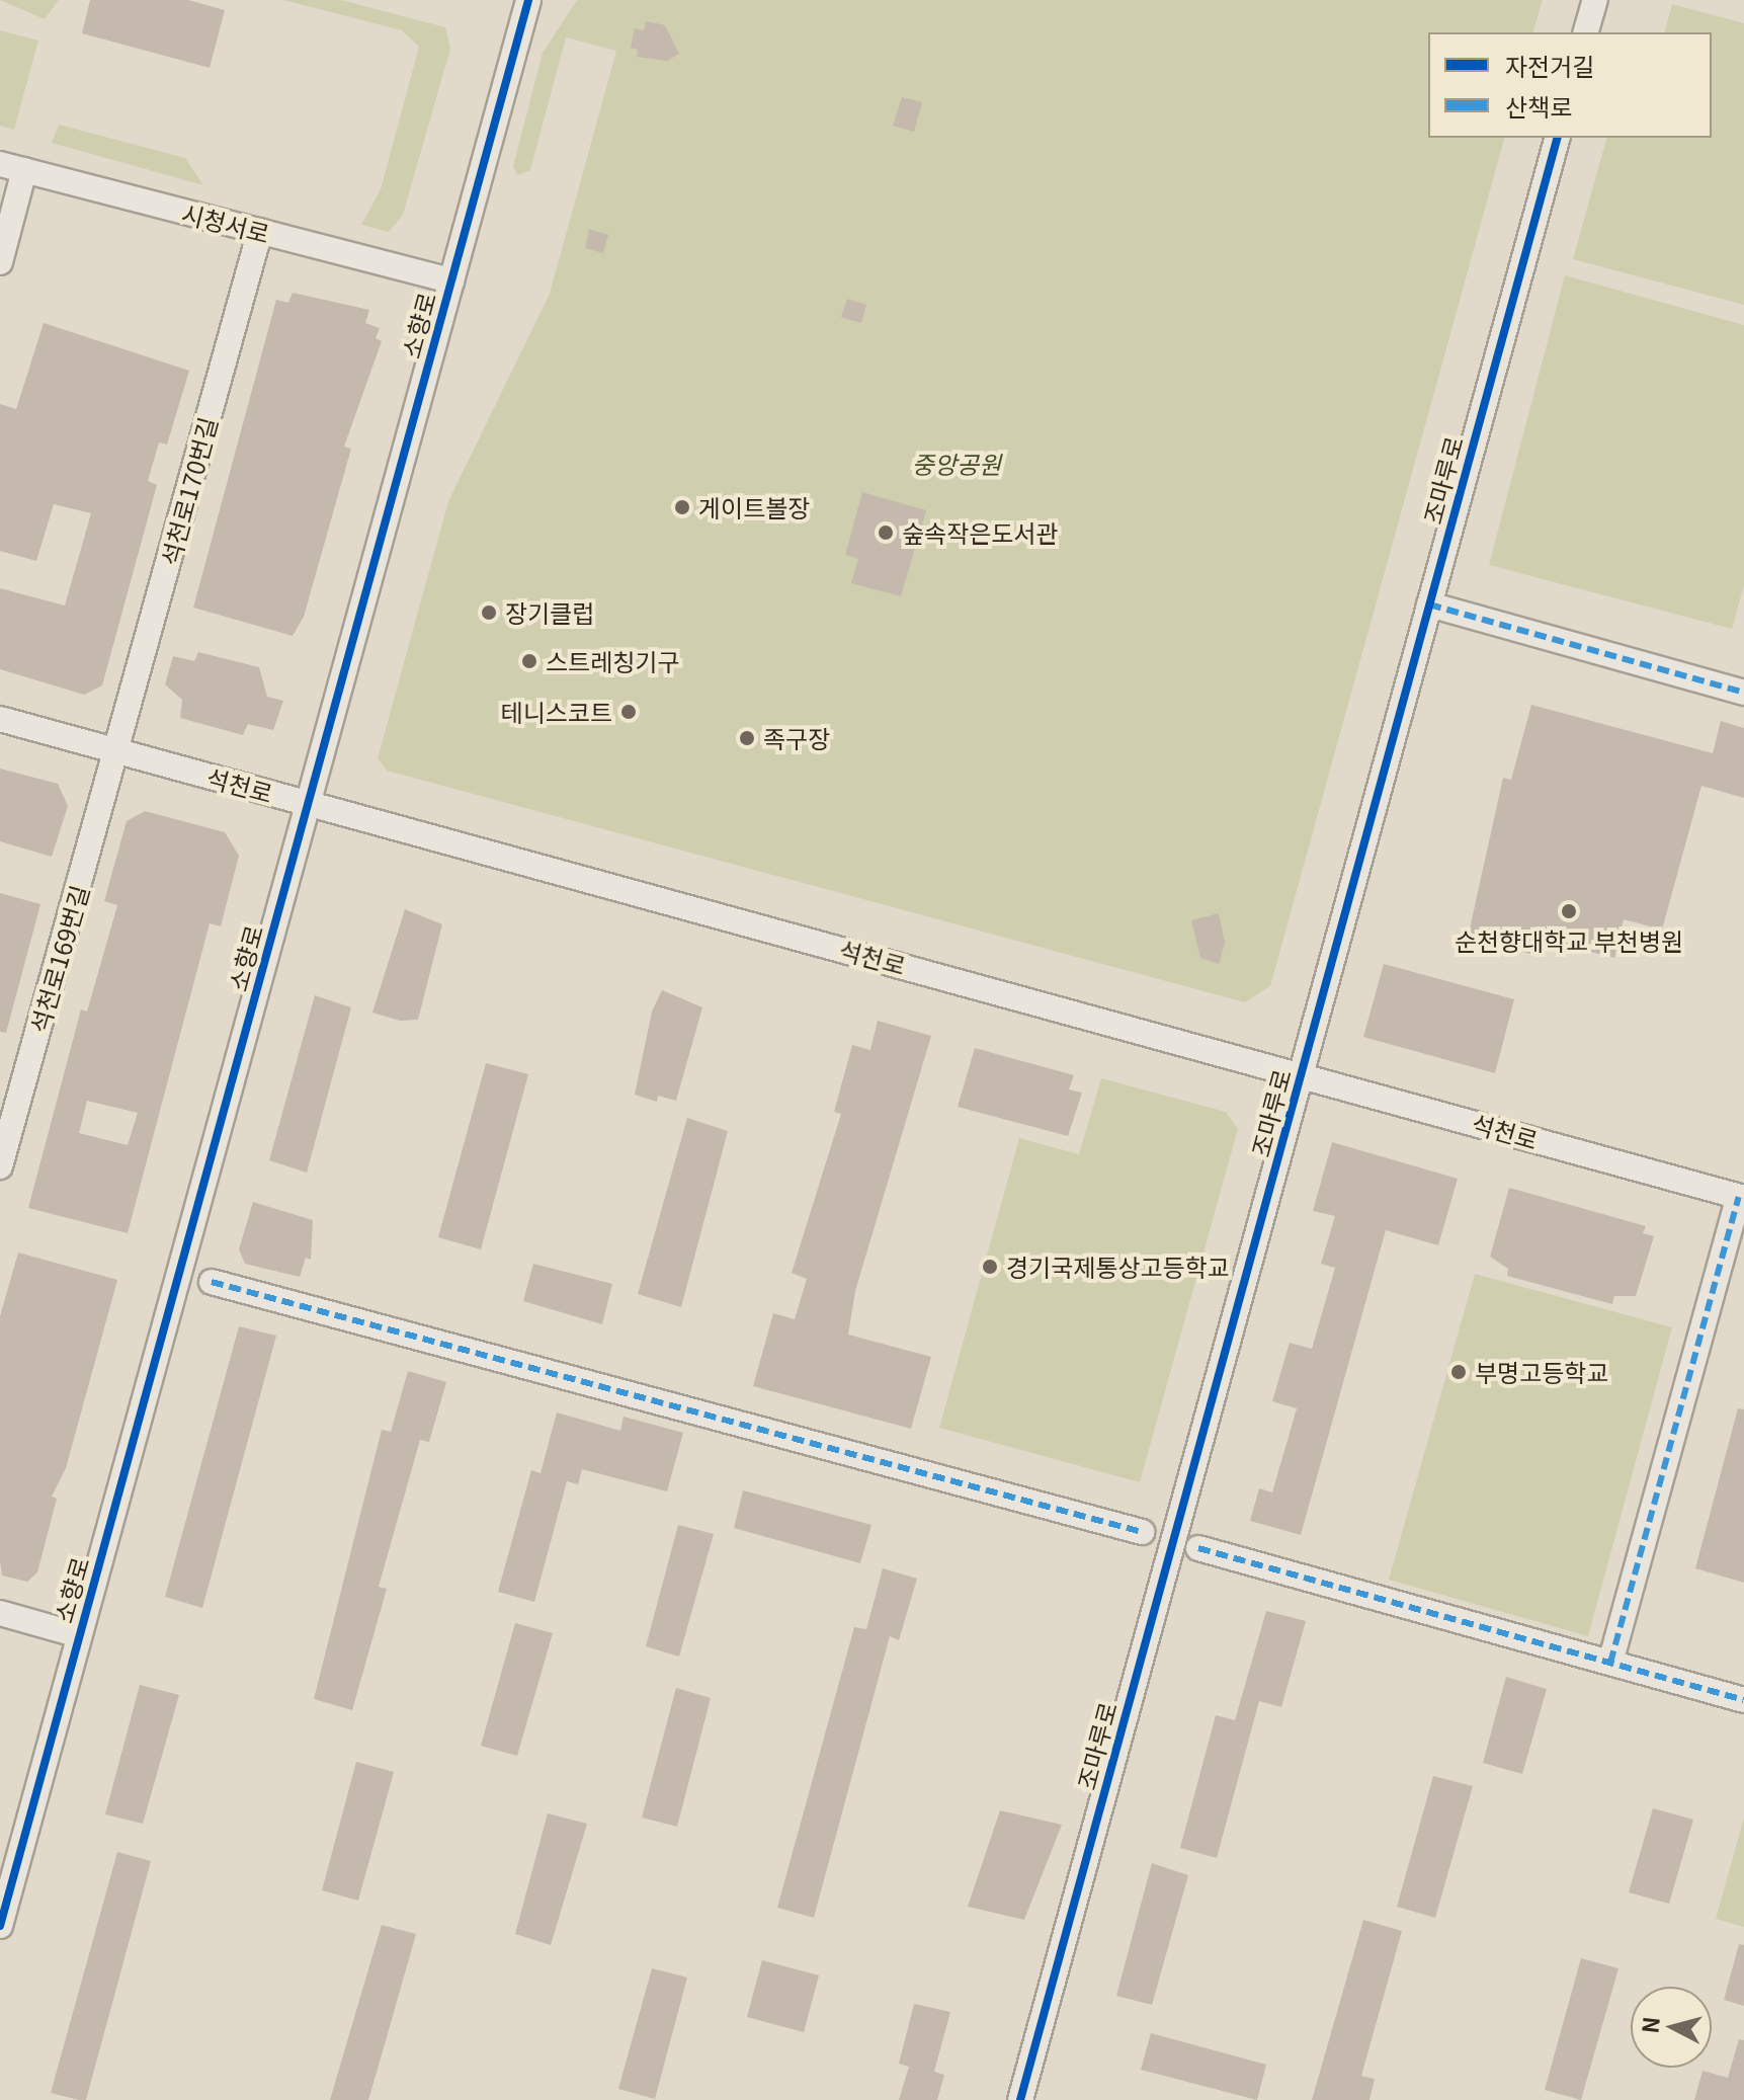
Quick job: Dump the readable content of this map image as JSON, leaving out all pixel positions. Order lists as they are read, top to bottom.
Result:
{
  "streets": {
    "street": [
      "시청서로",
      "소향로",
      "조마루로",
      "석천로170번길",
      "석천로",
      "석천로169번길"
    ]
  },
  "crossings": [
    ["시청서로", "소향로"],
    ["시청서로", "석천로170번길"],
    ["소향로", "석천로"],
    ["조마루로", "석천로"],
    ["석천로170번길", "석천로"],
    ["석천로170번길", "석천로169번길"],
    ["석천로", "석천로169번길"]
  ],
  "parks": ["중앙공원"],
  "places": [
    "게이트볼장",
    "숲속작은도서관",
    "장기클럽",
    "스트레칭기구",
    "테니스코트",
    "족구장",
    "순천향대학교 부천병원",
    "경기국제통상고등학교",
    "부명고등학교"
  ],
  "legend": ["자전거길", "산책로"],
  "north": "left"
}
